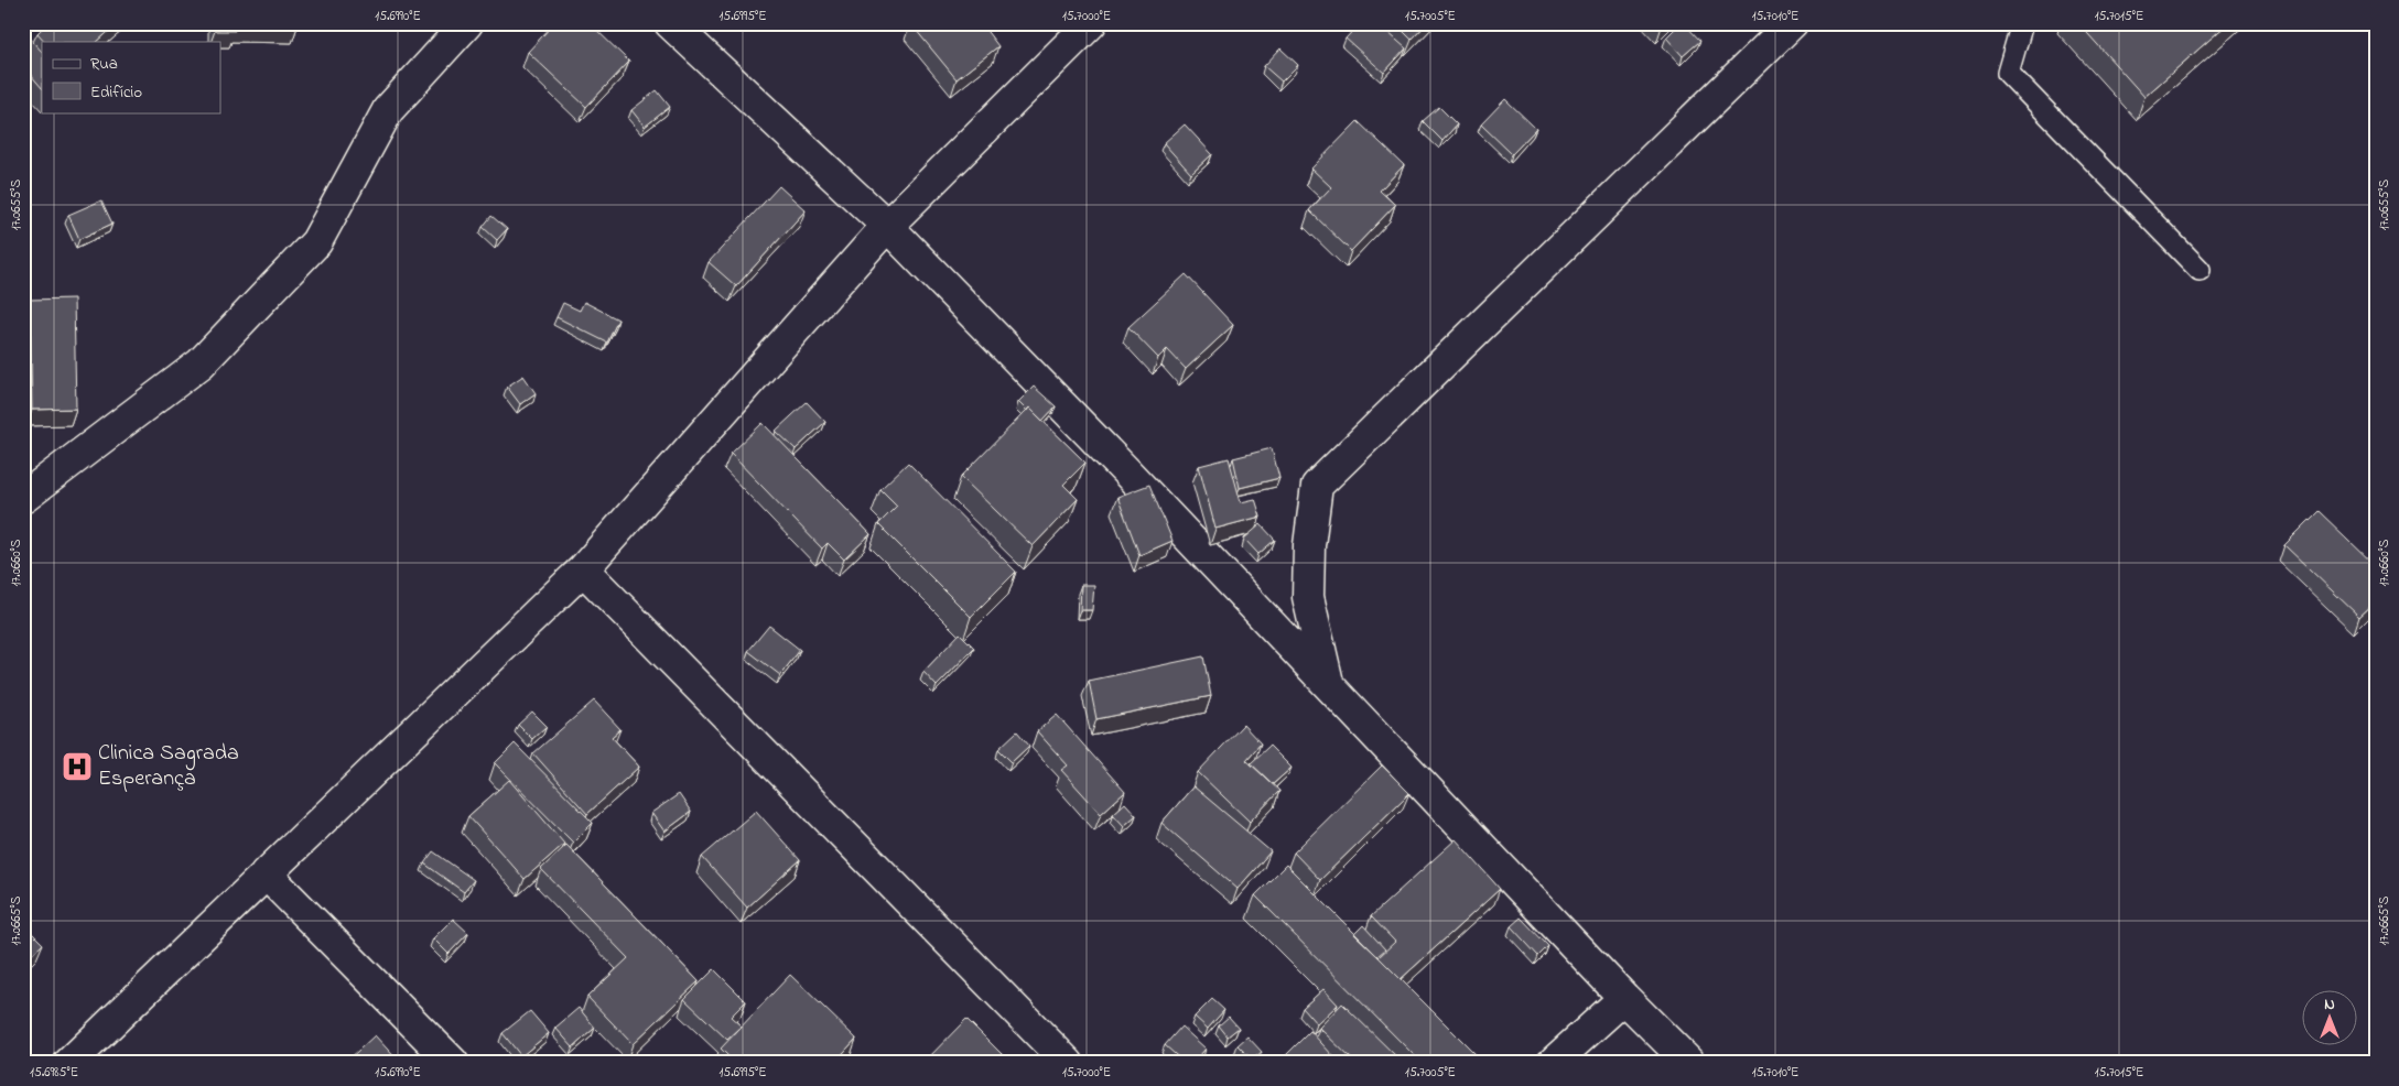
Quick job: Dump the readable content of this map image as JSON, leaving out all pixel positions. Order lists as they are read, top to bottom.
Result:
{
  "places": {
    "hospital": ["Clinica Sagrada Esperança"]
  },
  "legend": ["Rua", "Edifício"],
  "north": "top",
  "coordinates": [
    "15.6990°E",
    "15.6995°E",
    "15.7000°E",
    "15.7005°E",
    "15.7010°E",
    "15.7015°E",
    "17.0655°S",
    "17.0660°S",
    "17.0665°S",
    "15.6985°E"
  ]
}
